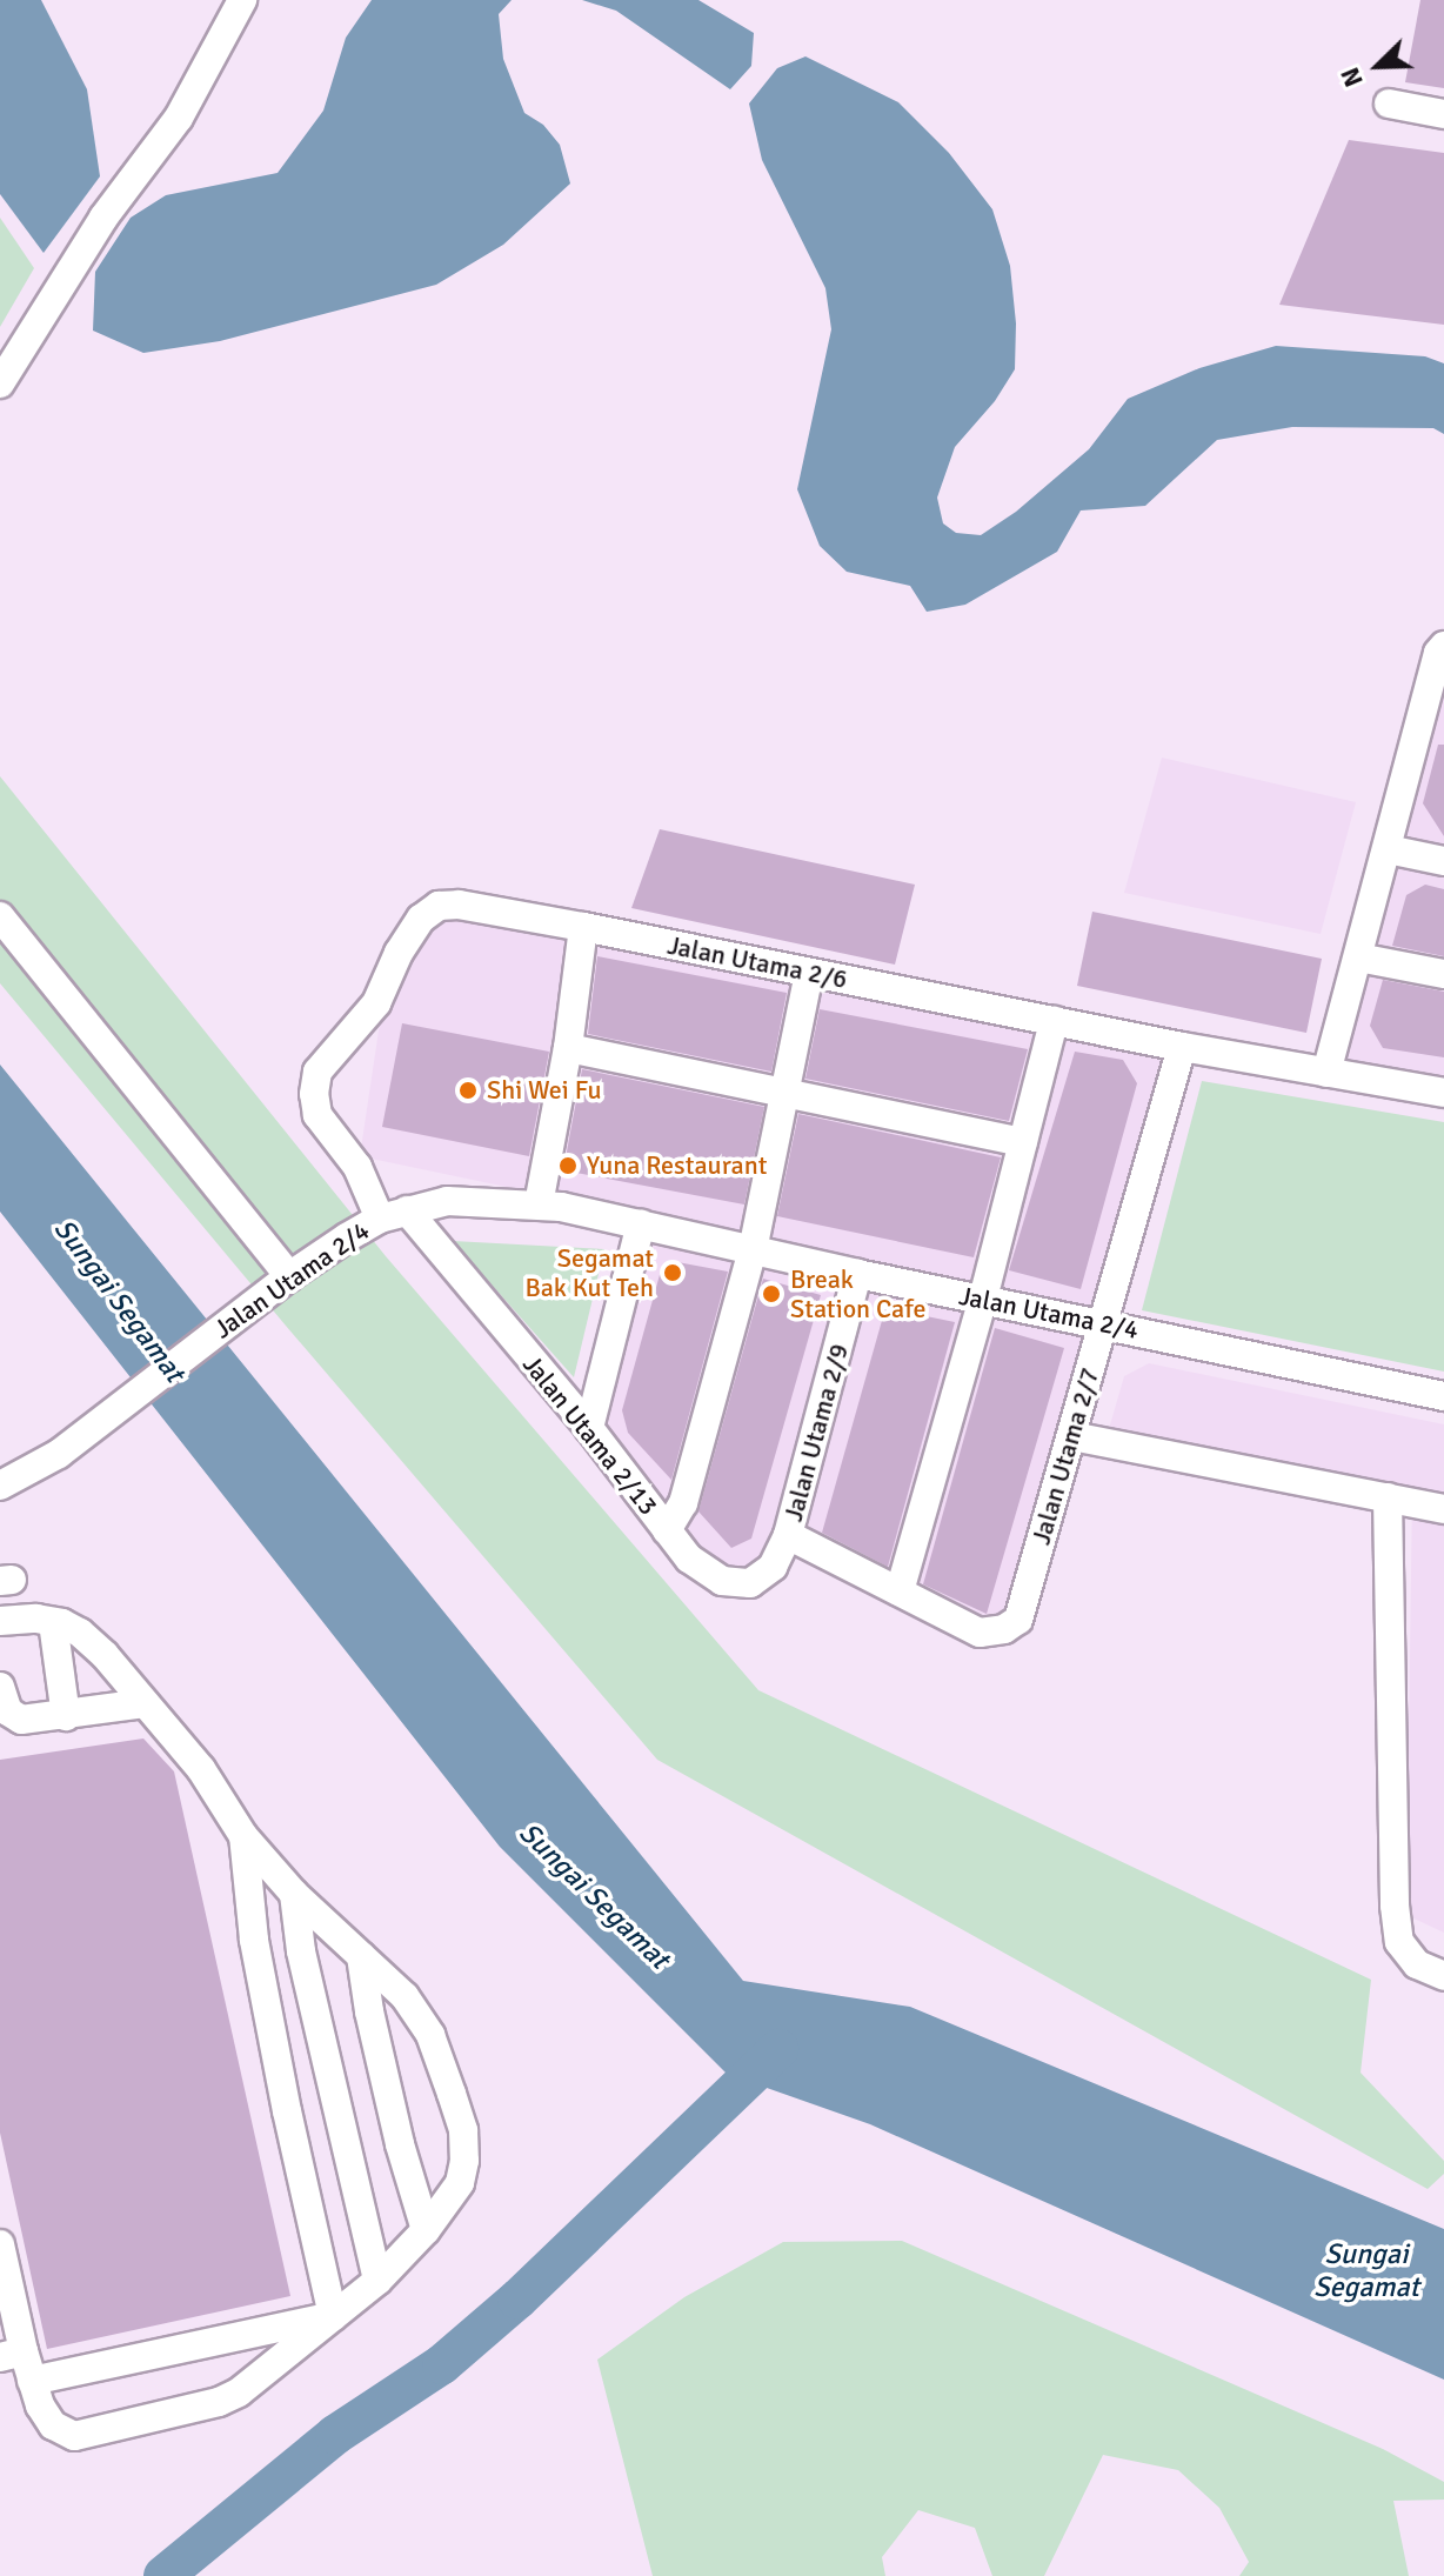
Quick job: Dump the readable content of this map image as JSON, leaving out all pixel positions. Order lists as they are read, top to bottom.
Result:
{
  "streets": {
    "street": [
      "Jalan Utama 2/6",
      "Jalan Utama 2/4",
      "Jalan Utama 2/9",
      "Jalan Utama 2/13",
      "Jalan Utama 2/7"
    ]
  },
  "crossings": [
    ["Jalan Utama 2/6", "Jalan Utama 2/4"],
    ["Jalan Utama 2/6", "Jalan Utama 2/7"],
    ["Jalan Utama 2/4", "Jalan Utama 2/9"],
    ["Jalan Utama 2/4", "Jalan Utama 2/13"],
    ["Jalan Utama 2/4", "Jalan Utama 2/7"],
    ["Jalan Utama 2/9", "Jalan Utama 2/13"],
    ["Jalan Utama 2/9", "Jalan Utama 2/7"],
    ["Jalan Utama 2/13", "Jalan Utama 2/7"]
  ],
  "water": ["Sungai Segamat"],
  "places": [
    "Shi Wei Fu",
    "Yuna Restaurant",
    "Segamat Bak Kut Teh",
    "Break Station Cafe"
  ],
  "north": "bottom left"
}
